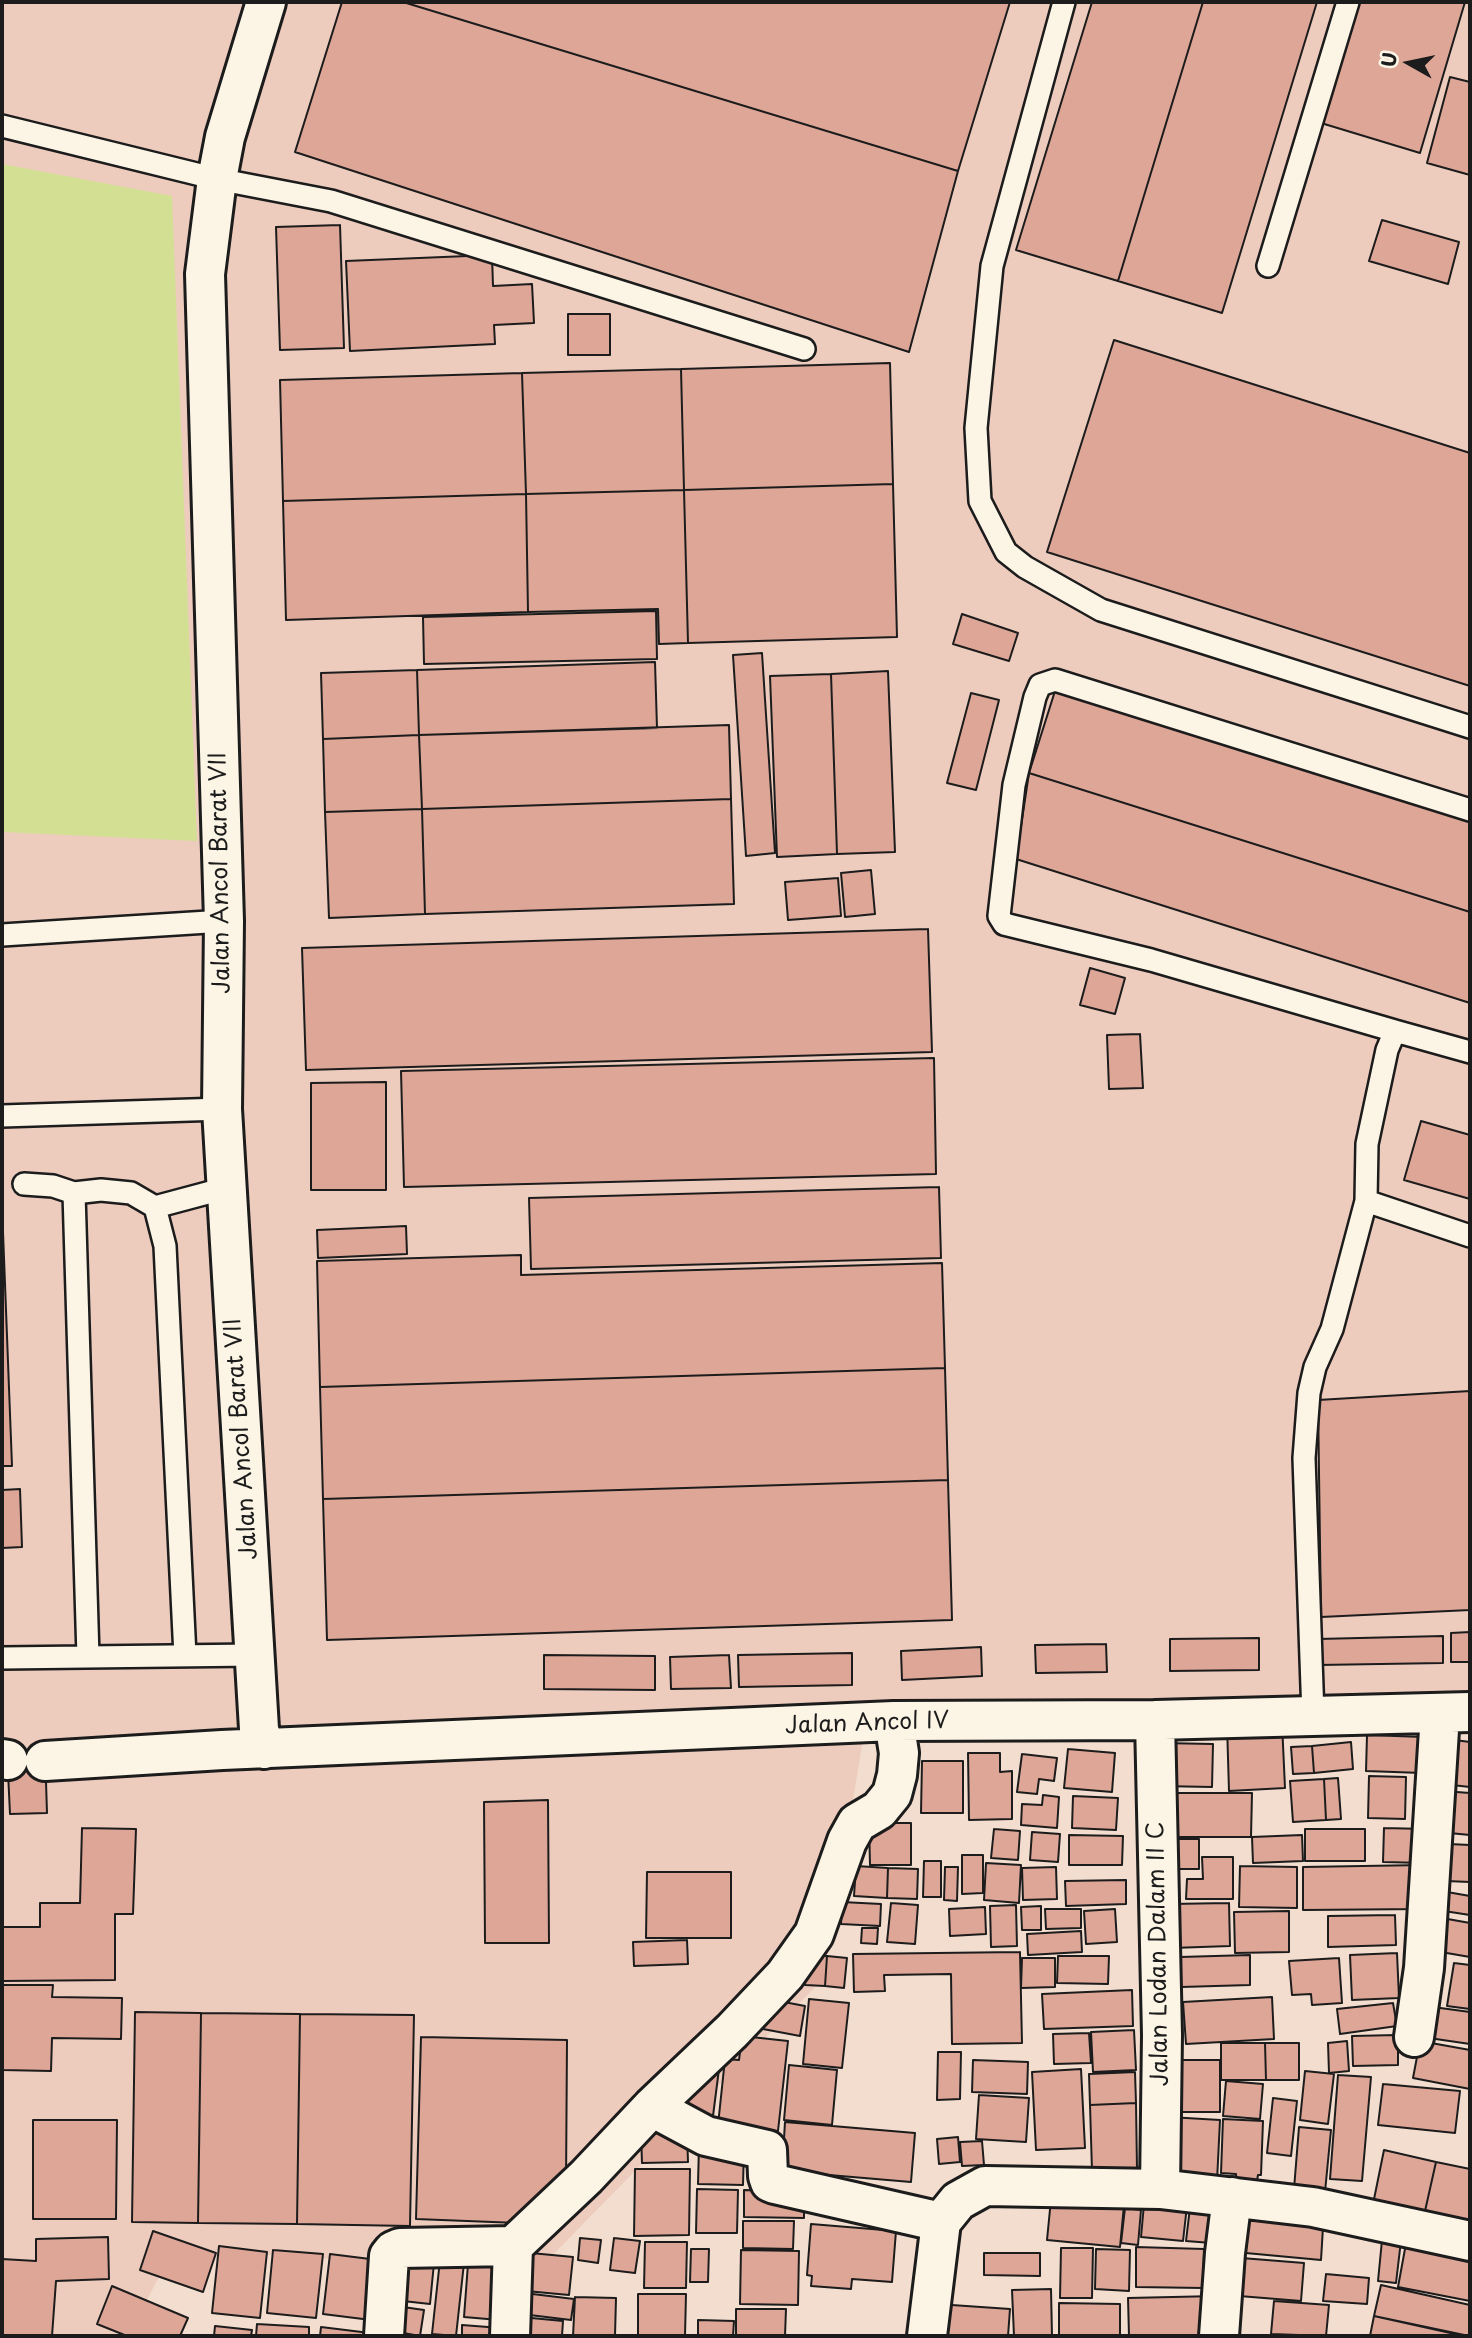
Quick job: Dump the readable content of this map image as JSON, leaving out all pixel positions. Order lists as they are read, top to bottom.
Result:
{
  "streets": {
    "street": ["Jalan Ancol Barat VII", "Jalan Ancol IV", "Jalan Lodan Dalam II C"]
  },
  "crossings": [
    ["Jalan Ancol Barat VII", "Jalan Ancol IV"],
    ["Jalan Ancol IV", "Jalan Lodan Dalam II C"]
  ],
  "north": "left"
}
